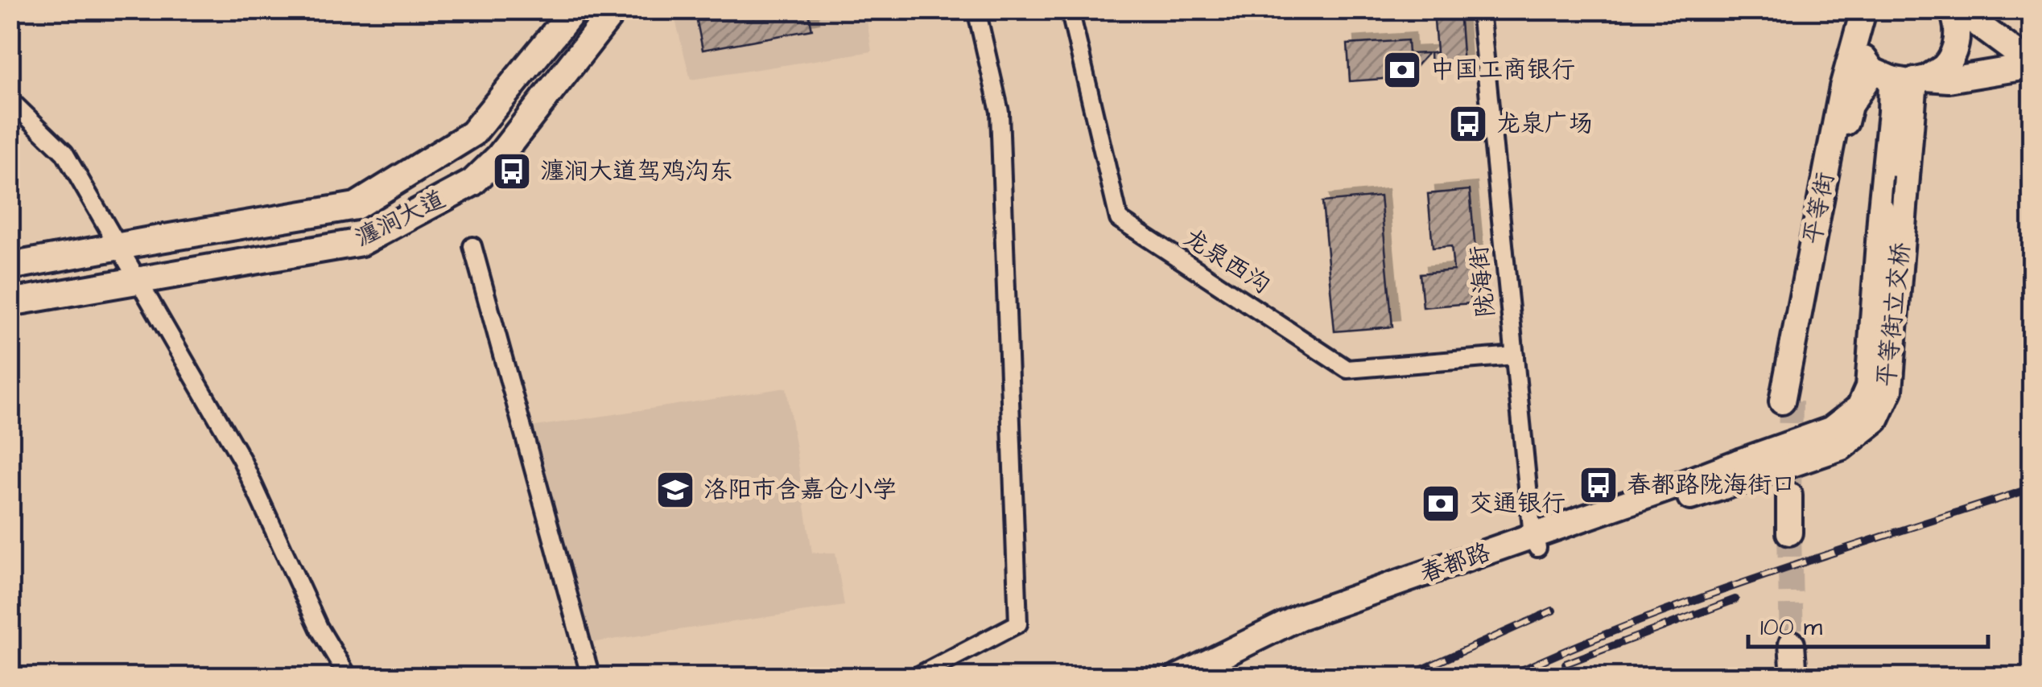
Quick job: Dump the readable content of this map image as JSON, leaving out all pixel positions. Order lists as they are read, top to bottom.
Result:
{
  "streets": {
    "main road": [
      "平等街",
      "瀍涧大道",
      "平等街立交桥",
      "春都路"
    ],
    "street": ["龙泉西沟", "陇海街"]
  },
  "crossings": [
    ["平等街", "平等街立交桥"],
    ["龙泉西沟", "陇海街"],
    ["陇海街", "春都路"],
    ["平等街立交桥", "春都路"]
  ],
  "places": {
    "bank": ["中国工商银行", "交通银行"],
    "bus stop": ["龙泉广场", "瀍涧大道驾鸡沟东", "春都路陇海街口"],
    "school or university": ["洛阳市含嘉仓小学"]
  },
  "scale_bar": "100 m"
}
